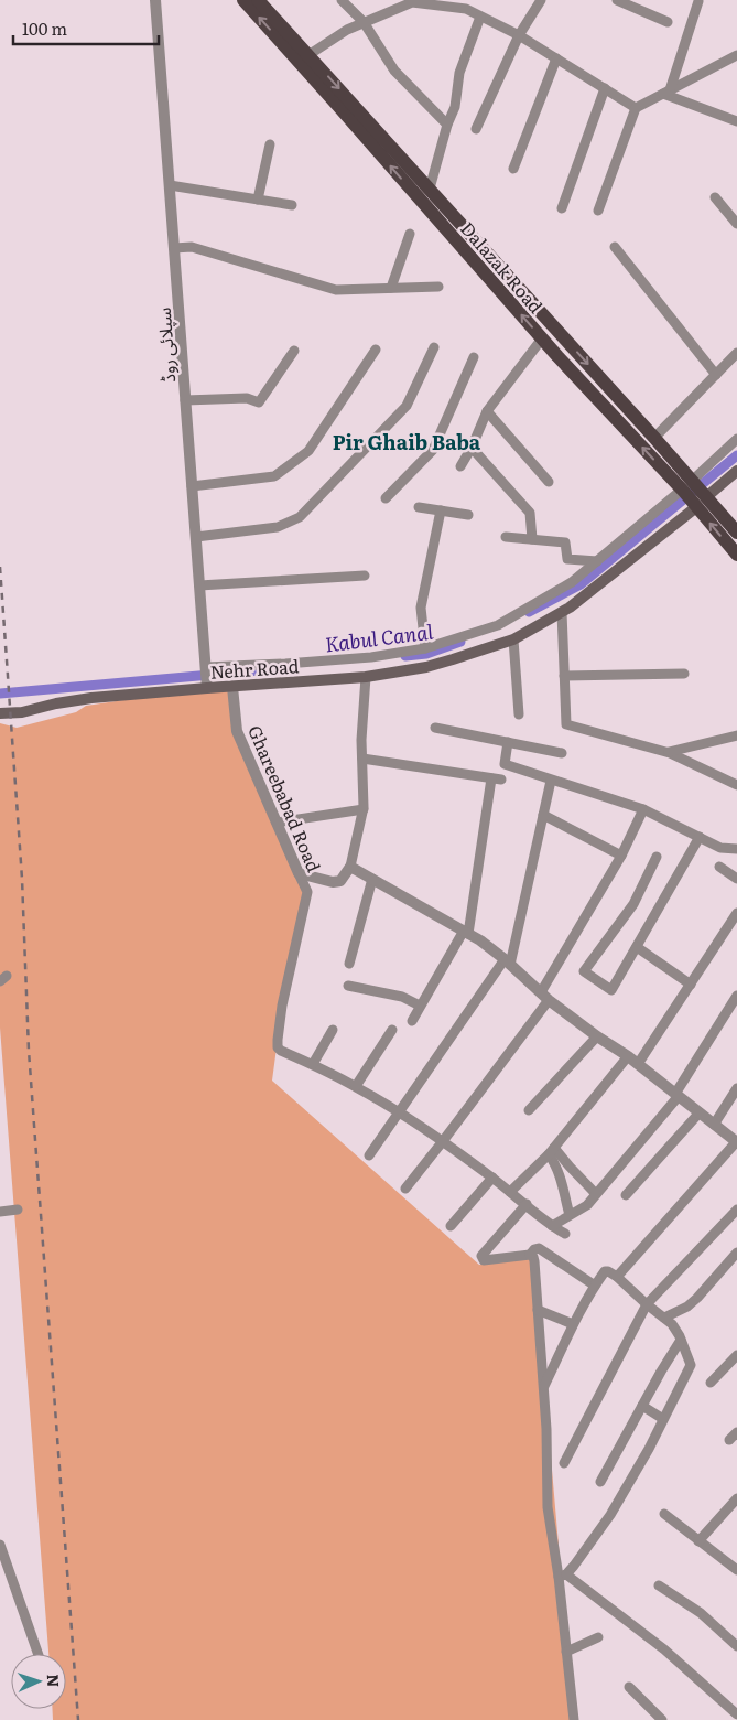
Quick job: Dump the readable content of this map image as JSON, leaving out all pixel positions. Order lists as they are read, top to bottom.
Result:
{
  "streets": {
    "main road": ["Dalazak Road", "Nehr Road"],
    "street": ["سپلائی روڈ", "Ghareebabad Road"]
  },
  "crossings": [
    ["Dalazak Road", "Nehr Road"],
    ["سپلائی روڈ", "Nehr Road"],
    ["Nehr Road", "Ghareebabad Road"]
  ],
  "districts": ["Pir Ghaib Baba"],
  "water": ["Kabul Canal"],
  "scale_bar": "100 m",
  "north": "right"
}
